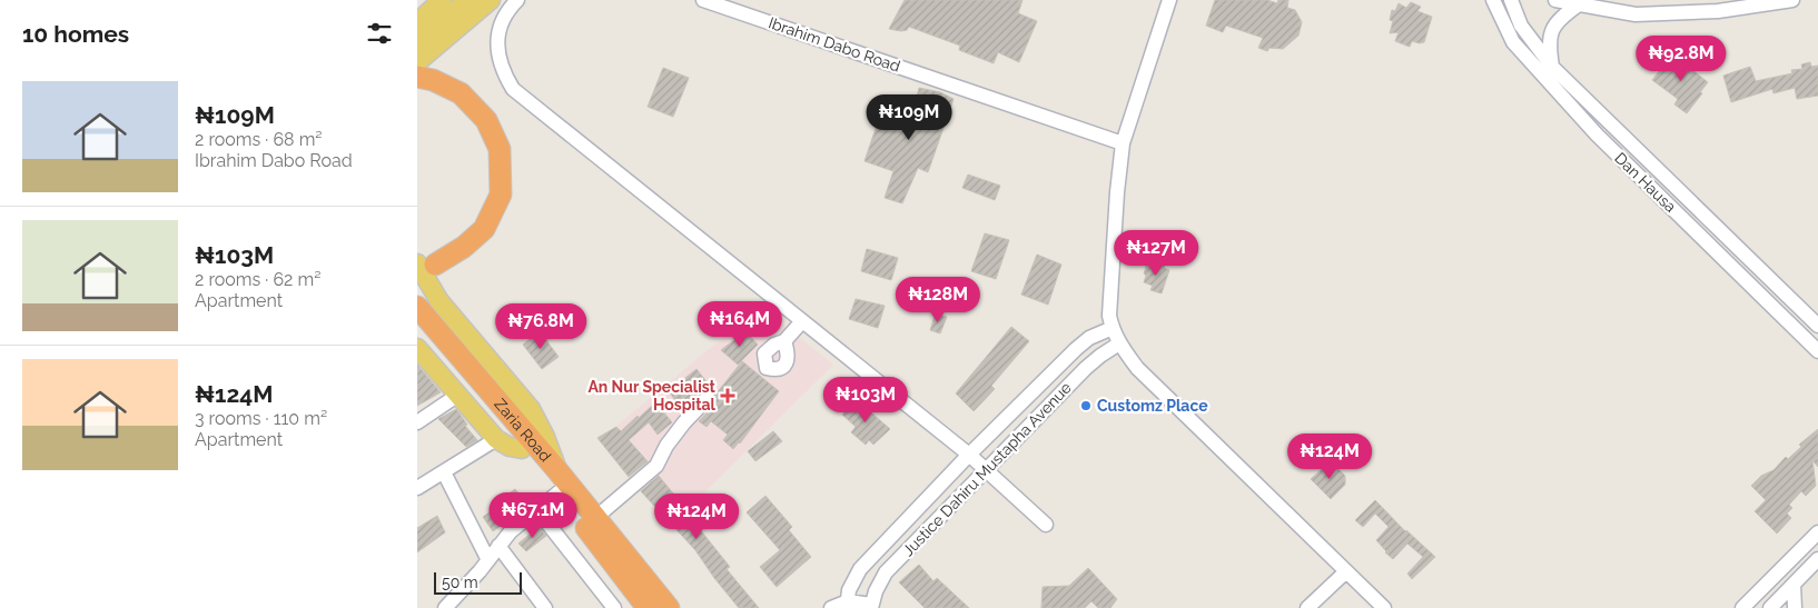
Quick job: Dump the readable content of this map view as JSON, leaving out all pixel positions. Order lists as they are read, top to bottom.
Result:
{
  "streets": {
    "highway": ["Zaria Road"],
    "street": ["Ibrahim Dabo Road", "Dan Hausa", "Justice Dahiru Mustapha Avenue"]
  },
  "places": {
    "health": ["An Nur Specialist Hospital"],
    "other": ["Customz Place"]
  },
  "scale_bar": "50 m",
  "page": {
    "heading": "10 homes",
    "price": [
      "₦92.8M",
      "₦109M",
      "₦127M",
      "₦128M",
      "₦164M",
      "₦76.8M",
      "₦103M",
      "₦124M",
      "₦67.1M",
      "₦124M"
    ],
    "list": [
      {
        "name": "₦109M",
        "note": "2 rooms · 68 m² · Ibrahim Dabo Road"
      },
      {
        "name": "₦103M",
        "note": "2 rooms · 62 m² · Apartment"
      },
      {
        "name": "₦124M",
        "note": "3 rooms · 110 m² · Apartment"
      }
    ],
    "scale": "50 m"
  }
}
